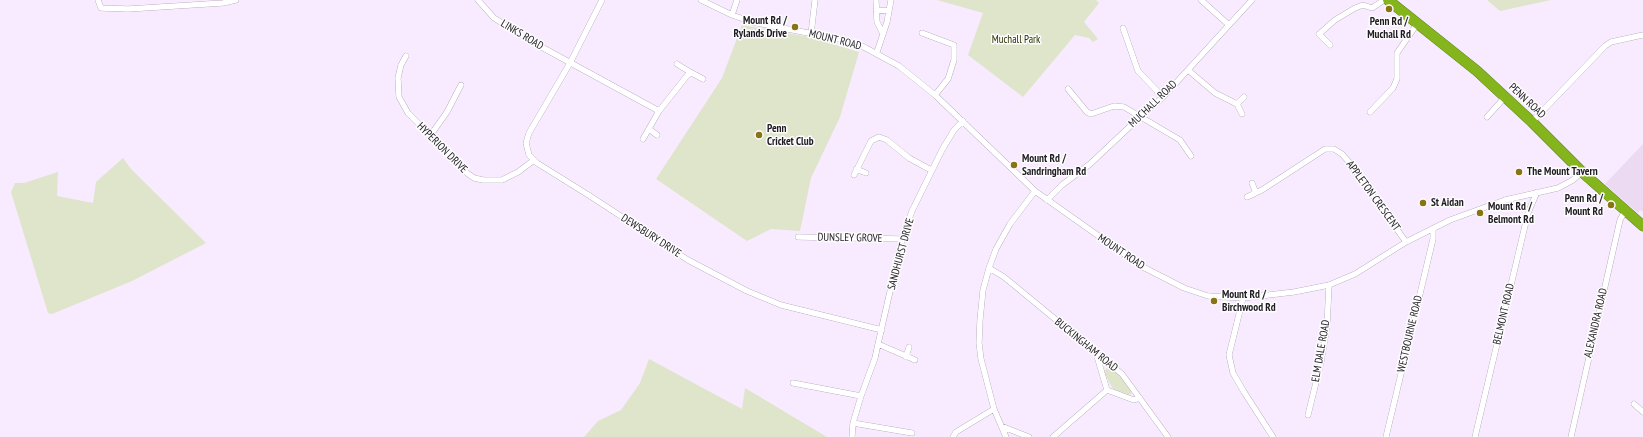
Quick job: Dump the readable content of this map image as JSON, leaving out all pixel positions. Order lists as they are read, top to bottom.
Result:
{
  "streets": {
    "highway": ["PENN ROAD"],
    "street": [
      "LINKS ROAD",
      "MOUNT ROAD",
      "MUCHALL ROAD",
      "HYPERION DRIVE",
      "APPLETON CRESCENT",
      "DEWSBURY DRIVE",
      "DUNSLEY GROVE",
      "SANDHURST DRIVE",
      "BELMONT ROAD",
      "ALEXANDRA ROAD",
      "WESTBOURNE ROAD",
      "BUCKINGHAM ROAD",
      "ELM DALE ROAD"
    ]
  },
  "crossings": [
    ["MOUNT ROAD", "PENN ROAD"],
    ["MOUNT ROAD", "MUCHALL ROAD"],
    ["MOUNT ROAD", "APPLETON CRESCENT"],
    ["MOUNT ROAD", "SANDHURST DRIVE"],
    ["MOUNT ROAD", "BELMONT ROAD"],
    ["MOUNT ROAD", "WESTBOURNE ROAD"],
    ["MOUNT ROAD", "ELM DALE ROAD"],
    ["PENN ROAD", "ALEXANDRA ROAD"],
    ["HYPERION DRIVE", "DEWSBURY DRIVE"],
    ["DEWSBURY DRIVE", "SANDHURST DRIVE"],
    ["DUNSLEY GROVE", "SANDHURST DRIVE"]
  ],
  "parks": ["Muchall Park"],
  "places": [
    "Penn Rd / Muchall Rd",
    "Mount Rd / Rylands Drive",
    "Penn Cricket Club",
    "Mount Rd / Sandringham Rd",
    "The Mount Tavern",
    "St Aidan",
    "Penn Rd / Mount Rd",
    "Mount Rd / Belmont Rd",
    "Mount Rd / Birchwood Rd"
  ]
}
